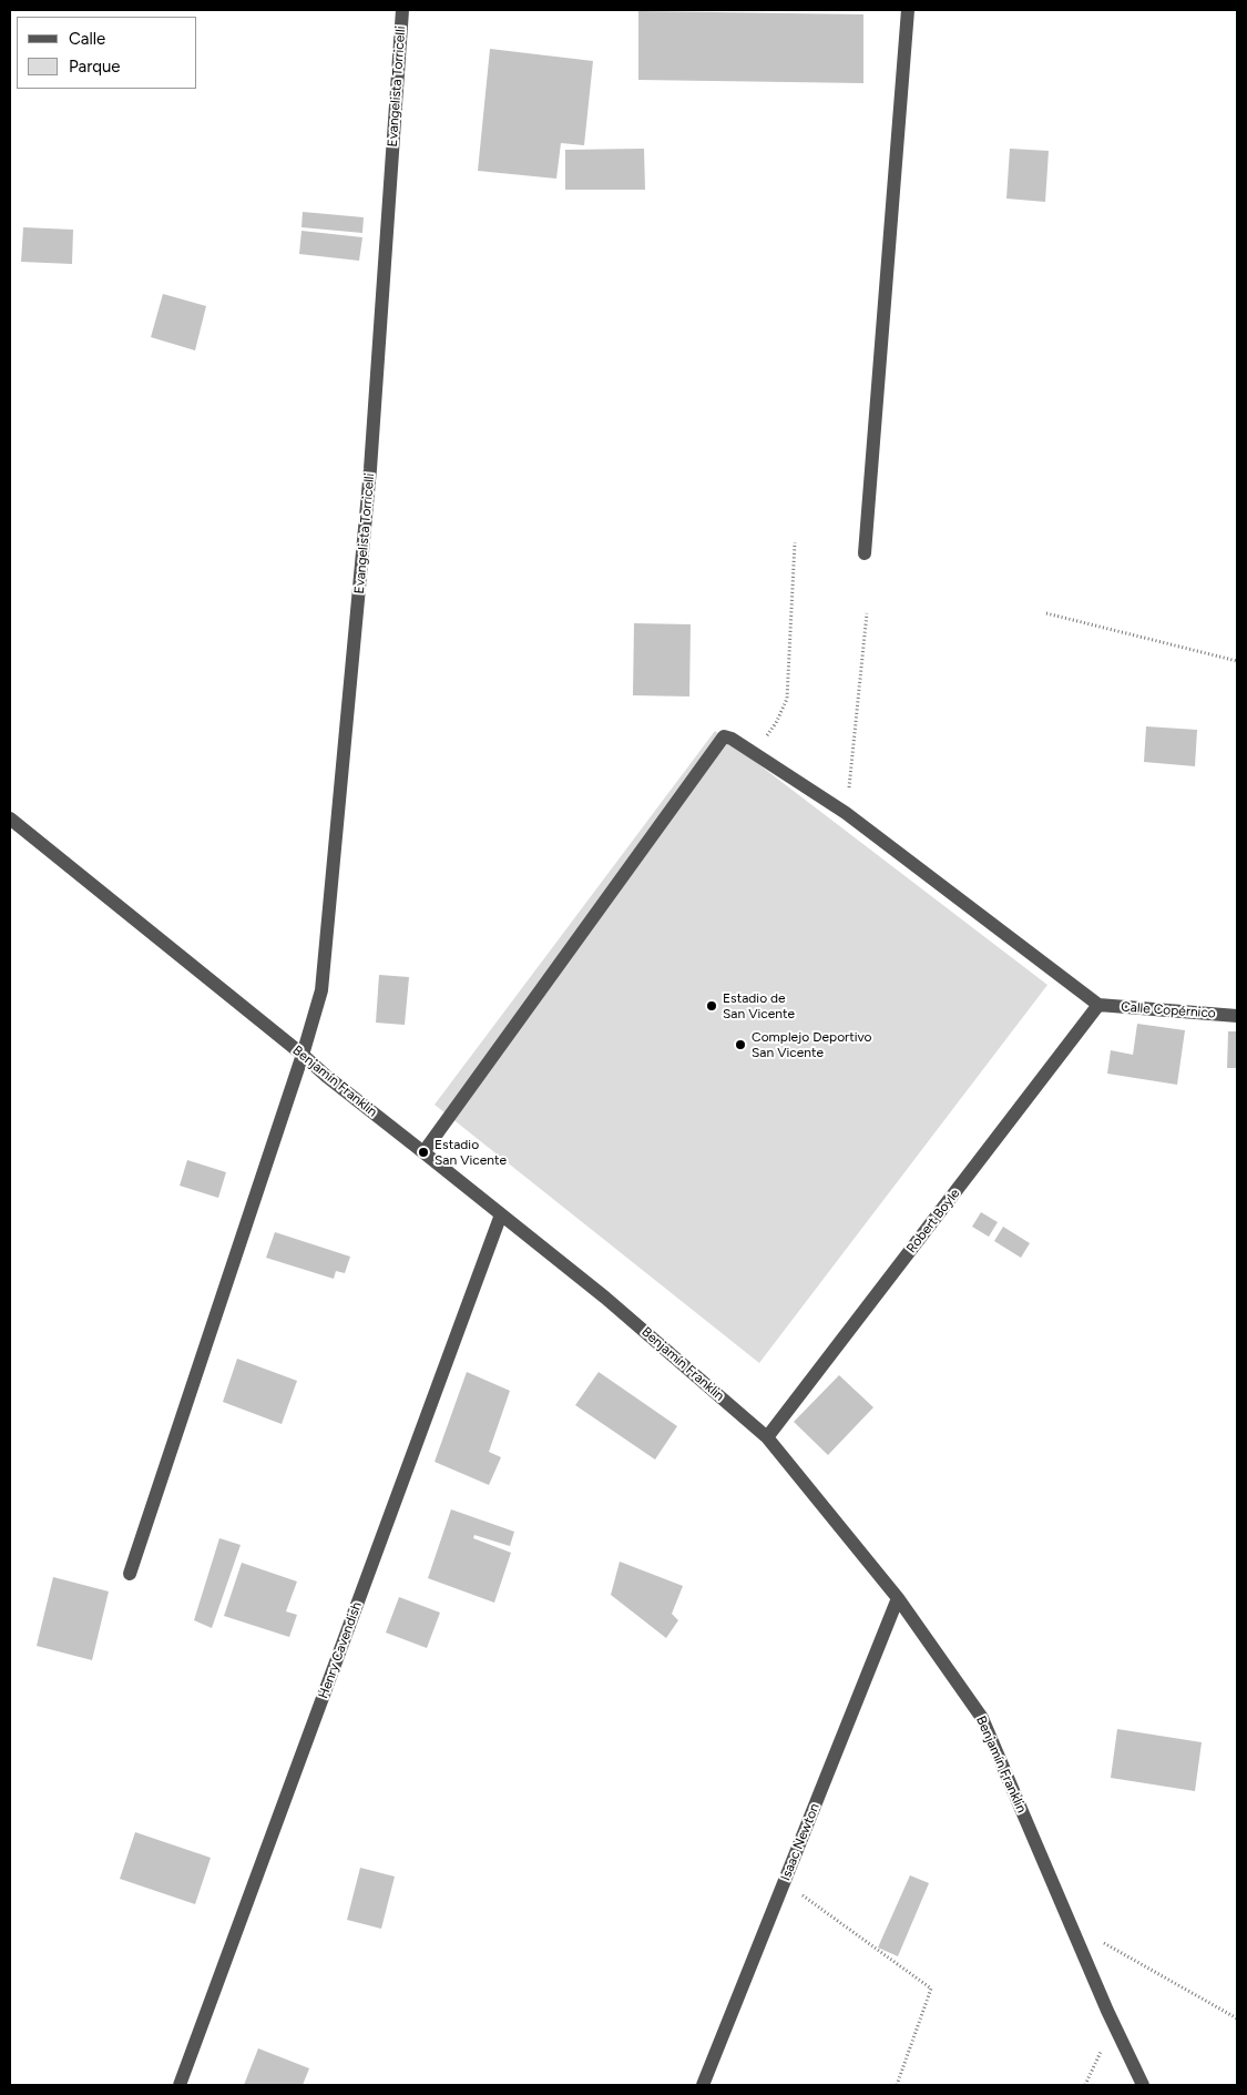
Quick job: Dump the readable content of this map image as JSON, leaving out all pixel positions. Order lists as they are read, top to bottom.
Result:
{
  "streets": {
    "street": [
      "Evangelista Torricelli",
      "Calle Copérnico",
      "Benjamín Franklin",
      "Robert Boyle",
      "Henry Cavendish",
      "Isaac Newton"
    ]
  },
  "crossings": [
    ["Evangelista Torricelli", "Benjamín Franklin"],
    ["Calle Copérnico", "Robert Boyle"],
    ["Benjamín Franklin", "Robert Boyle"],
    ["Benjamín Franklin", "Henry Cavendish"],
    ["Benjamín Franklin", "Isaac Newton"]
  ],
  "places": ["Estadio de San Vicente", "Complejo Deportivo San Vicente", "Estadio San Vicente"],
  "legend": ["Calle", "Parque"]
}
